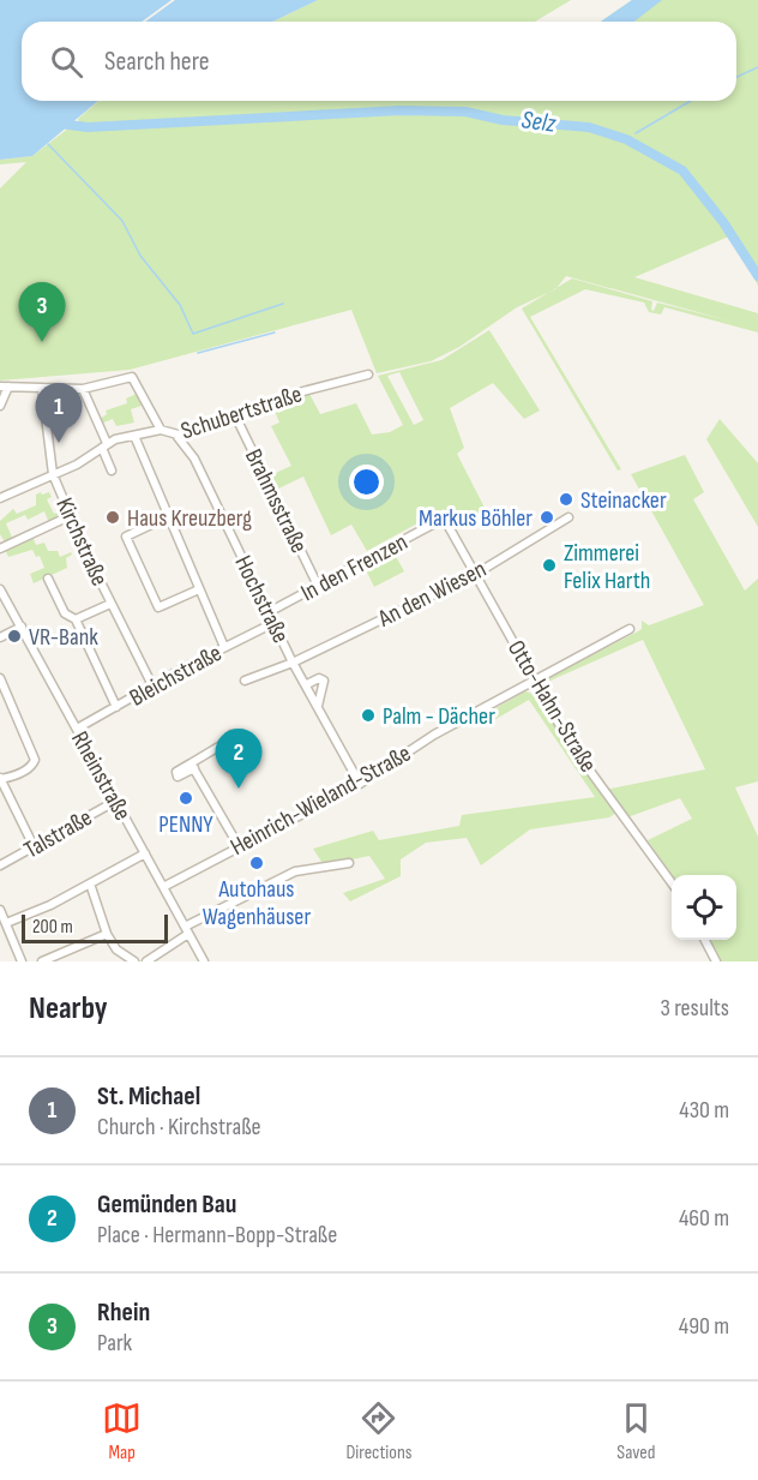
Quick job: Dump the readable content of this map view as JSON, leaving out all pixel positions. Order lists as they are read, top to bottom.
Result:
{
  "streets": {
    "street": [
      "Schubertstraße",
      "Brahmsstraße",
      "Kirchstraße",
      "In den Frenzen",
      "An den Wiesen",
      "Hochstraße",
      "Bleichstraße",
      "Otto-Hahn-Straße",
      "Rheinstraße",
      "Heinrich-Wieland-Straße",
      "Talstraße"
    ]
  },
  "crossings": [
    ["Schubertstraße", "Brahmsstraße"],
    ["Schubertstraße", "Kirchstraße"],
    ["Schubertstraße", "Hochstraße"],
    ["Brahmsstraße", "In den Frenzen"],
    ["Kirchstraße", "Bleichstraße"],
    ["In den Frenzen", "Hochstraße"],
    ["In den Frenzen", "Otto-Hahn-Straße"],
    ["An den Wiesen", "Hochstraße"],
    ["An den Wiesen", "Otto-Hahn-Straße"],
    ["Hochstraße", "Bleichstraße"],
    ["Hochstraße", "Heinrich-Wieland-Straße"],
    ["Bleichstraße", "Rheinstraße"],
    ["Otto-Hahn-Straße", "Heinrich-Wieland-Straße"],
    ["Rheinstraße", "Heinrich-Wieland-Straße"],
    ["Rheinstraße", "Talstraße"]
  ],
  "water": ["Selz"],
  "places": [
    "Steinacker",
    "Haus Kreuzberg",
    "Markus Böhler",
    "Zimmerei Felix Harth",
    "VR-Bank",
    "Palm - Dächer",
    "PENNY",
    "Autohaus Wagenhäuser"
  ],
  "scale_bar": "200 m",
  "page": {
    "search": "Search here",
    "pins": ["3", "1", "2"],
    "scale": "200 m",
    "heading": ["Nearby", "3 results"],
    "list": [
      {
        "mark": "1",
        "name": "St. Michael",
        "note": "Church · Kirchstraße",
        "value": "430 m"
      },
      {
        "mark": "2",
        "name": "Gemünden Bau",
        "note": "Place · Hermann-Bopp-Straße",
        "value": "460 m"
      },
      {
        "mark": "3",
        "name": "Rhein",
        "note": "Park",
        "value": "490 m"
      }
    ],
    "nav": ["Map", "Directions", "Saved"]
  }
}
